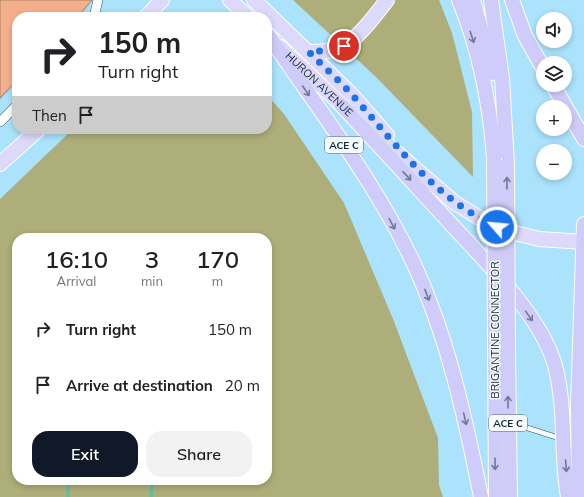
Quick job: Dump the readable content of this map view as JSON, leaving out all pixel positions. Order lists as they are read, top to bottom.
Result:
{
  "streets": {
    "highway": ["ACE C", "BRIGANTINE CONNECTOR"],
    "main road": ["HURON AVENUE"]
  },
  "crossings": [
    ["ACE C", "BRIGANTINE CONNECTOR"]
  ],
  "page": {
    "map_buttons": ["+", "−"],
    "turn": ["150 m", "Turn right"],
    "then": "Then",
    "eta": [
      "16:10",
      "Arrival",
      "3",
      "min",
      "170",
      "m"
    ],
    "list": [
      {
        "name": "Turn right",
        "value": "150 m"
      },
      {
        "name": "Arrive at destination",
        "value": "20 m"
      }
    ],
    "buttons": ["Exit", "Share"]
  }
}
